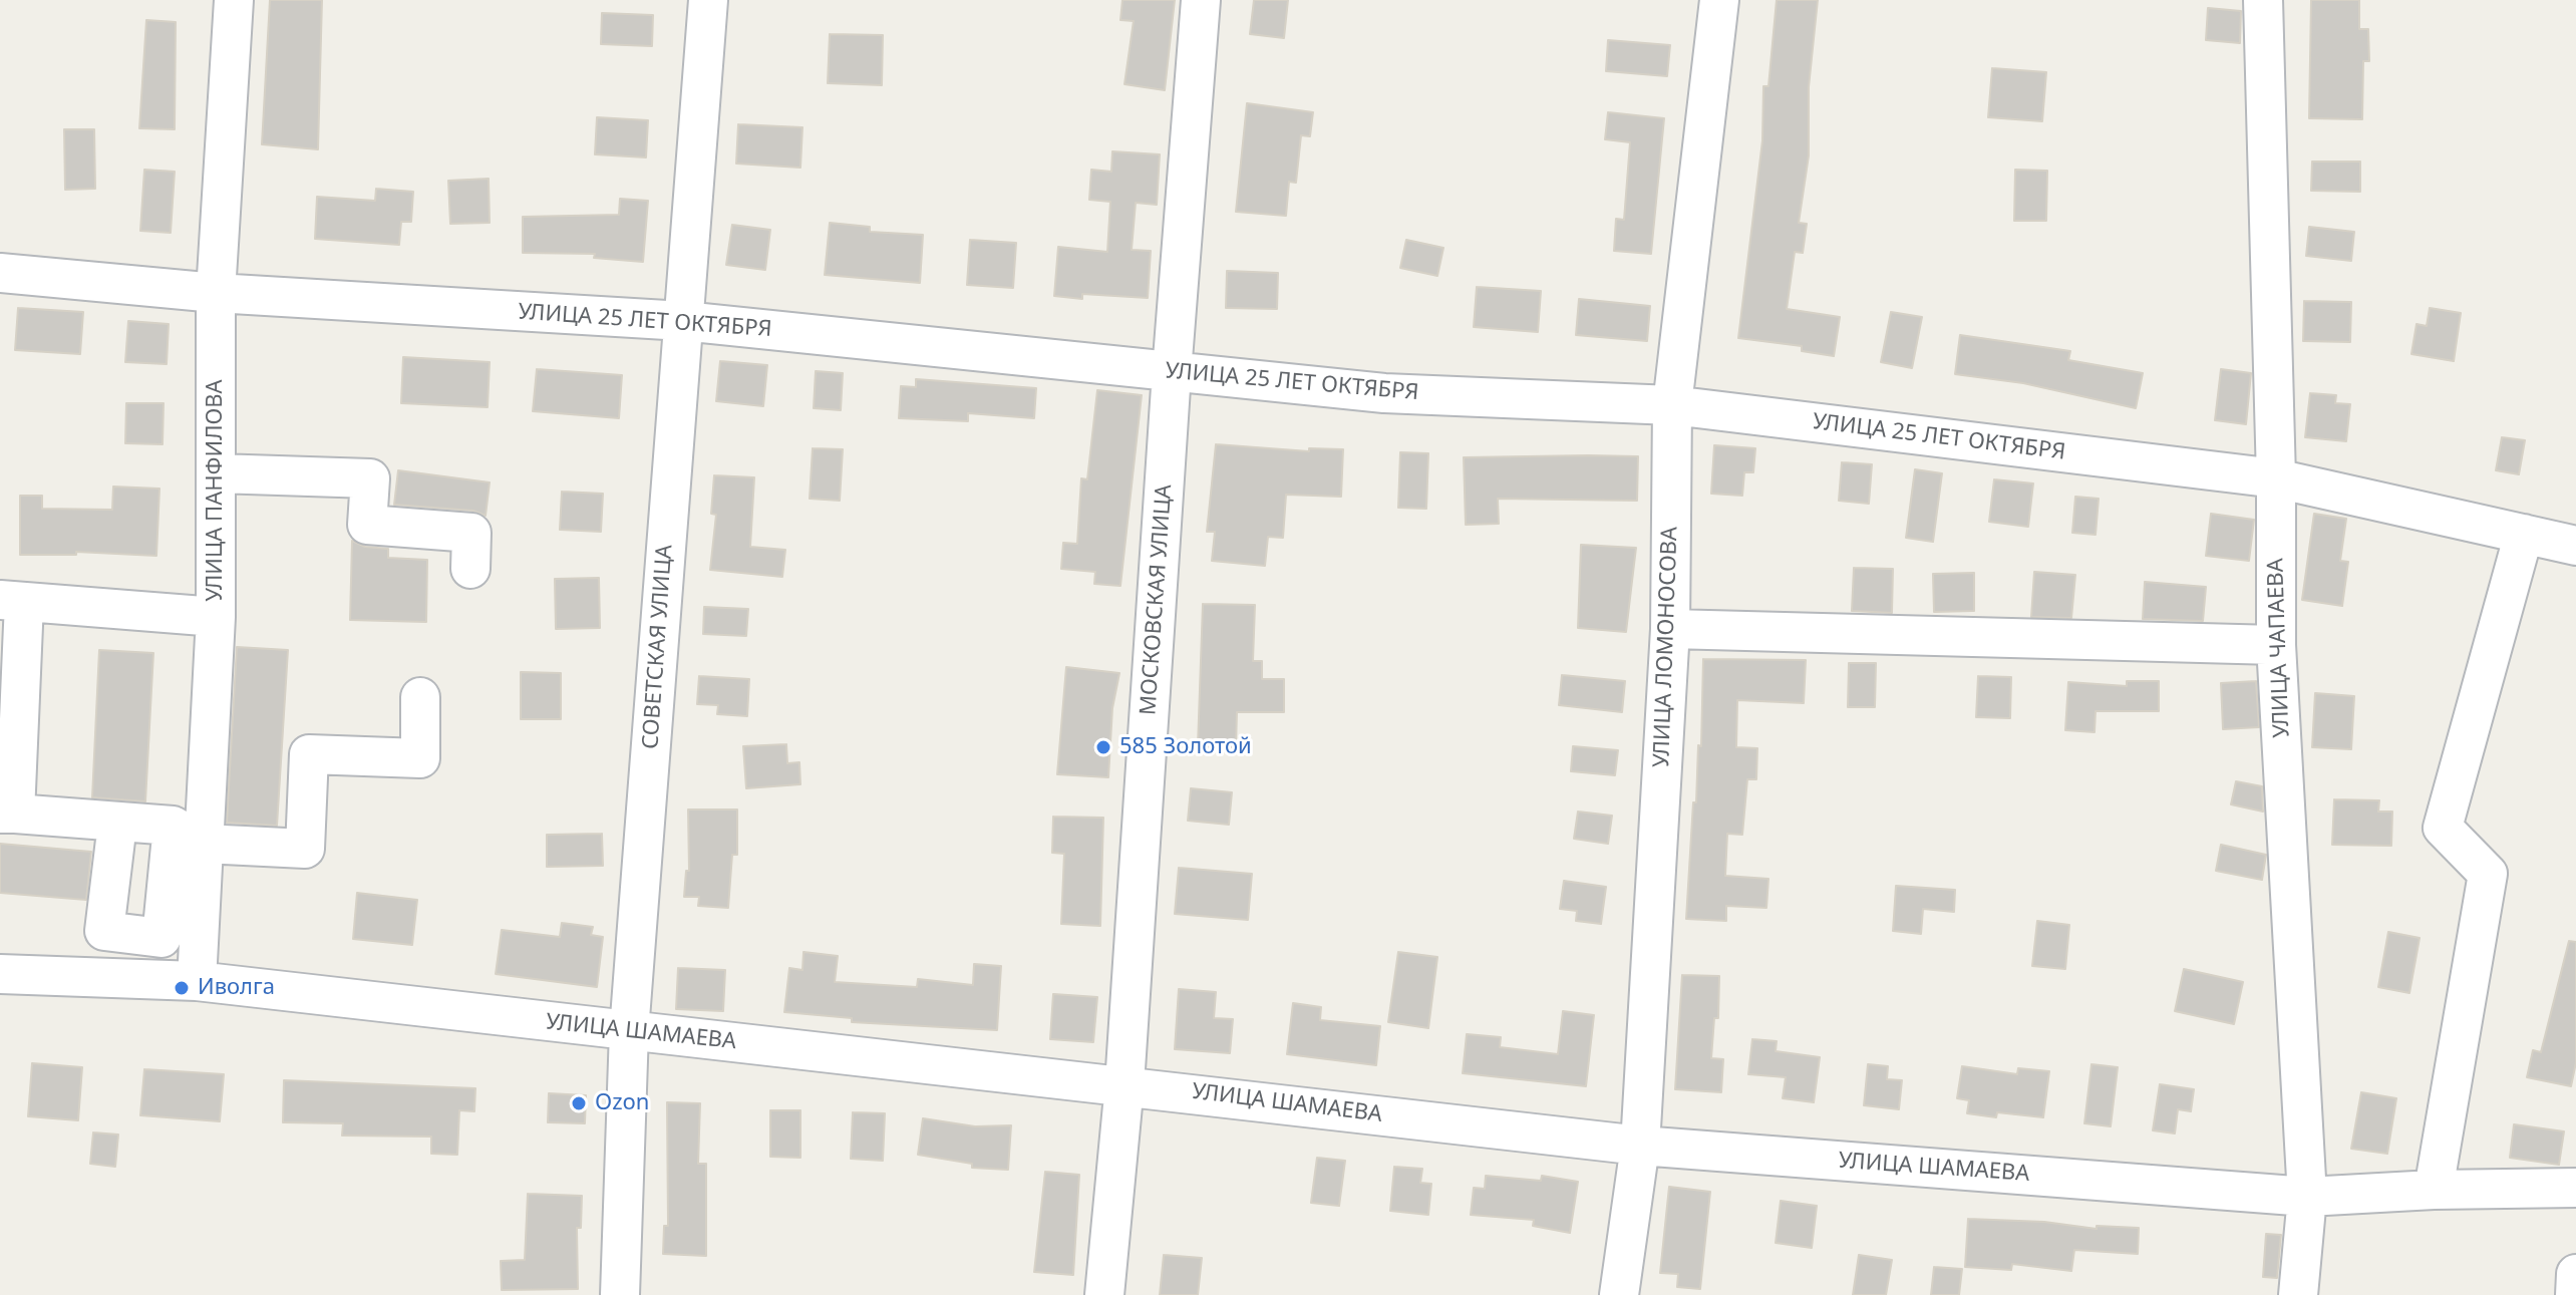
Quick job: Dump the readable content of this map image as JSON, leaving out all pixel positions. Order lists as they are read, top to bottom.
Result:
{
  "streets": {
    "street": [
      "УЛИЦА 25 ЛЕТ ОКТЯБРЯ",
      "УЛИЦА ПАНФИЛОВА",
      "МОСКОВСКАЯ УЛИЦА",
      "СОВЕТСКАЯ УЛИЦА",
      "УЛИЦА ЛОМОНОСОВА",
      "УЛИЦА ЧАПАЕВА",
      "УЛИЦА ШАМАЕВА"
    ]
  },
  "crossings": [
    ["УЛИЦА 25 ЛЕТ ОКТЯБРЯ", "УЛИЦА ПАНФИЛОВА"],
    ["УЛИЦА 25 ЛЕТ ОКТЯБРЯ", "МОСКОВСКАЯ УЛИЦА"],
    ["УЛИЦА 25 ЛЕТ ОКТЯБРЯ", "СОВЕТСКАЯ УЛИЦА"],
    ["УЛИЦА 25 ЛЕТ ОКТЯБРЯ", "УЛИЦА ЛОМОНОСОВА"],
    ["УЛИЦА 25 ЛЕТ ОКТЯБРЯ", "УЛИЦА ЧАПАЕВА"],
    ["УЛИЦА ПАНФИЛОВА", "УЛИЦА ШАМАЕВА"],
    ["МОСКОВСКАЯ УЛИЦА", "УЛИЦА ШАМАЕВА"],
    ["СОВЕТСКАЯ УЛИЦА", "УЛИЦА ШАМАЕВА"],
    ["УЛИЦА ЛОМОНОСОВА", "УЛИЦА ШАМАЕВА"],
    ["УЛИЦА ЧАПАЕВА", "УЛИЦА ШАМАЕВА"]
  ],
  "places": ["585 Золотой", "Иволга", "Ozon"]
}
